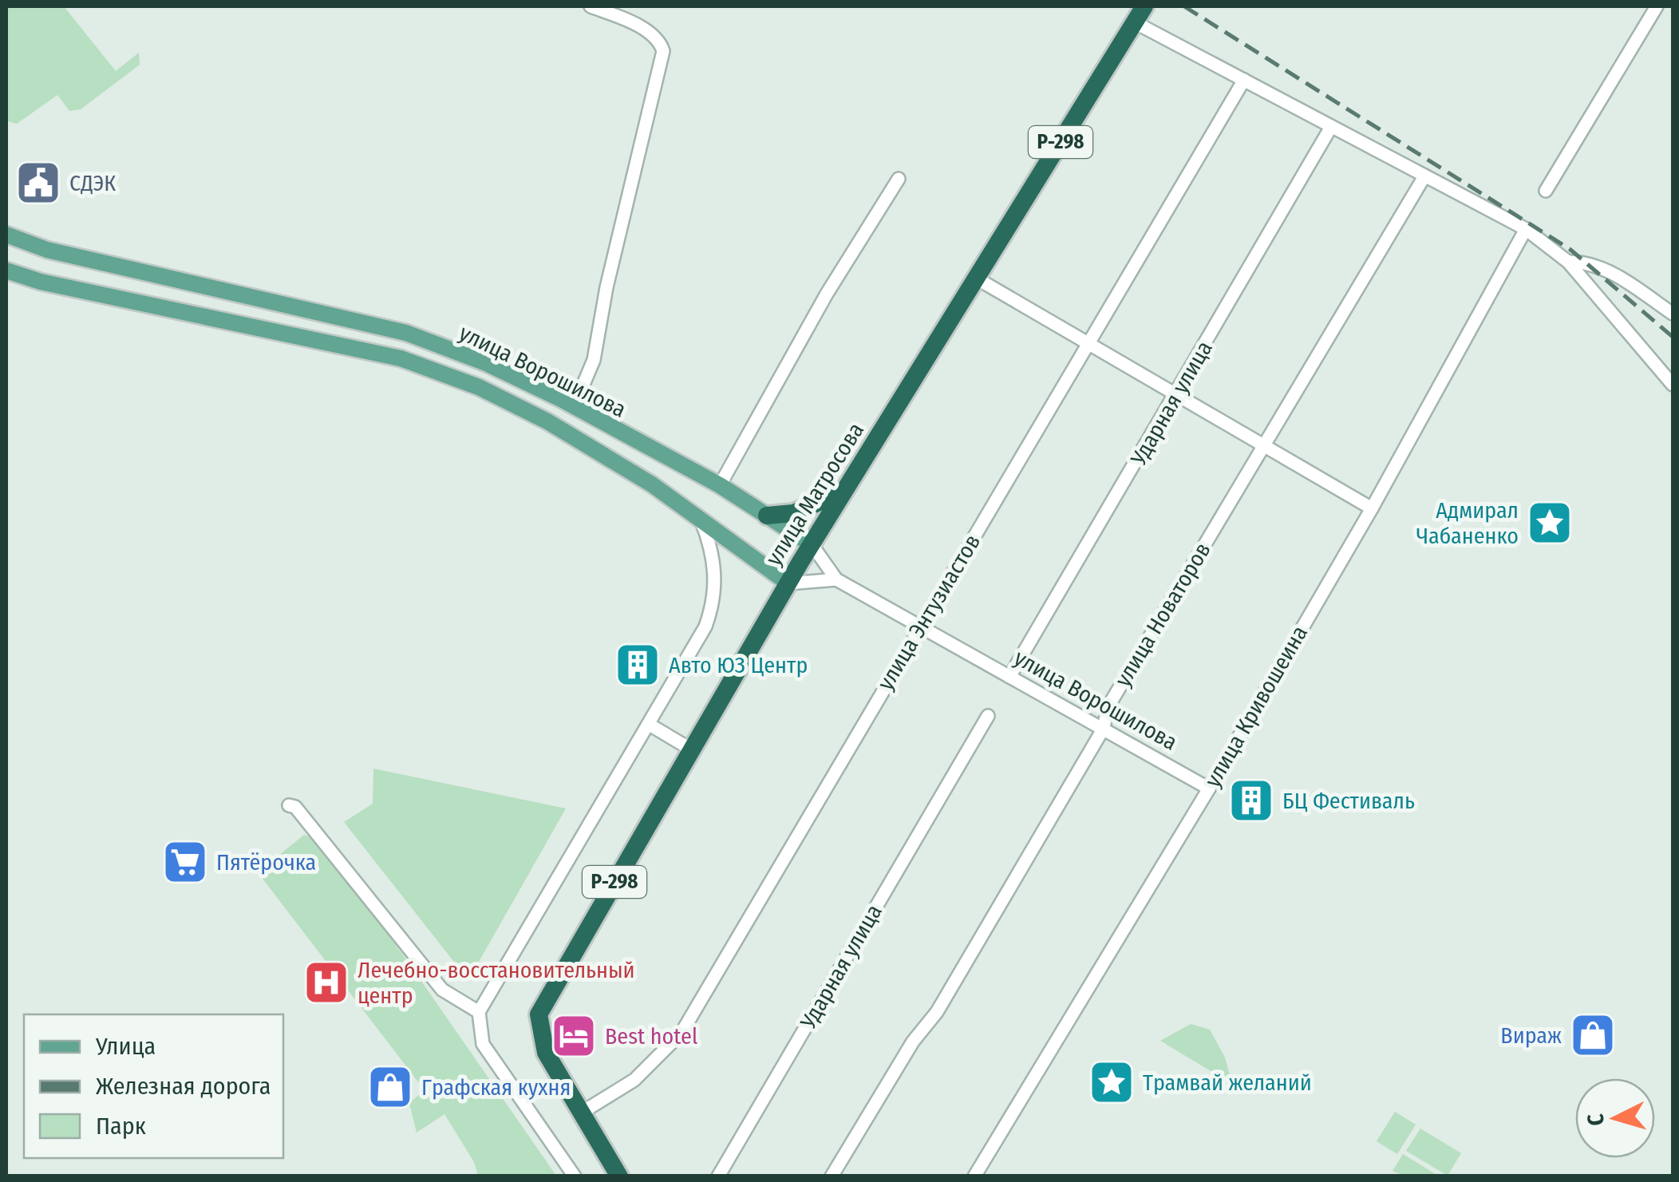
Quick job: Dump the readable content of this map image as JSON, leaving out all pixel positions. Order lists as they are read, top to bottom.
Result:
{
  "streets": {
    "highway": ["Р-298", "улица Матросова"],
    "main road": ["улица Ворошилова"],
    "street": [
      "Ударная улица",
      "улица Энтузиастов",
      "улица Новаторов",
      "улица Кривошеина"
    ]
  },
  "crossings": [
    ["Р-298", "улица Матросова"],
    ["Р-298", "улица Энтузиастов"],
    ["улица Ворошилова", "Ударная улица"],
    ["улица Ворошилова", "улица Матросова"],
    ["улица Ворошилова", "улица Энтузиастов"],
    ["улица Ворошилова", "улица Новаторов"],
    ["улица Ворошилова", "улица Кривошеина"],
    ["улица Матросова", "улица Энтузиастов"]
  ],
  "places": {
    "public building": ["СДЭК"],
    "place": ["Адмирал Чабаненко", "Трамвай желаний"],
    "building": ["Авто ЮЗ Центр", "БЦ Фестиваль"],
    "supermarket": ["Пятёрочка"],
    "hospital": ["Лечебно-восстановительный центр"],
    "shop": ["Вираж", "Графская кухня"],
    "hotel": ["Best hotel"]
  },
  "legend": ["Улица", "Железная дорога", "Парк"],
  "north": "left"
}
